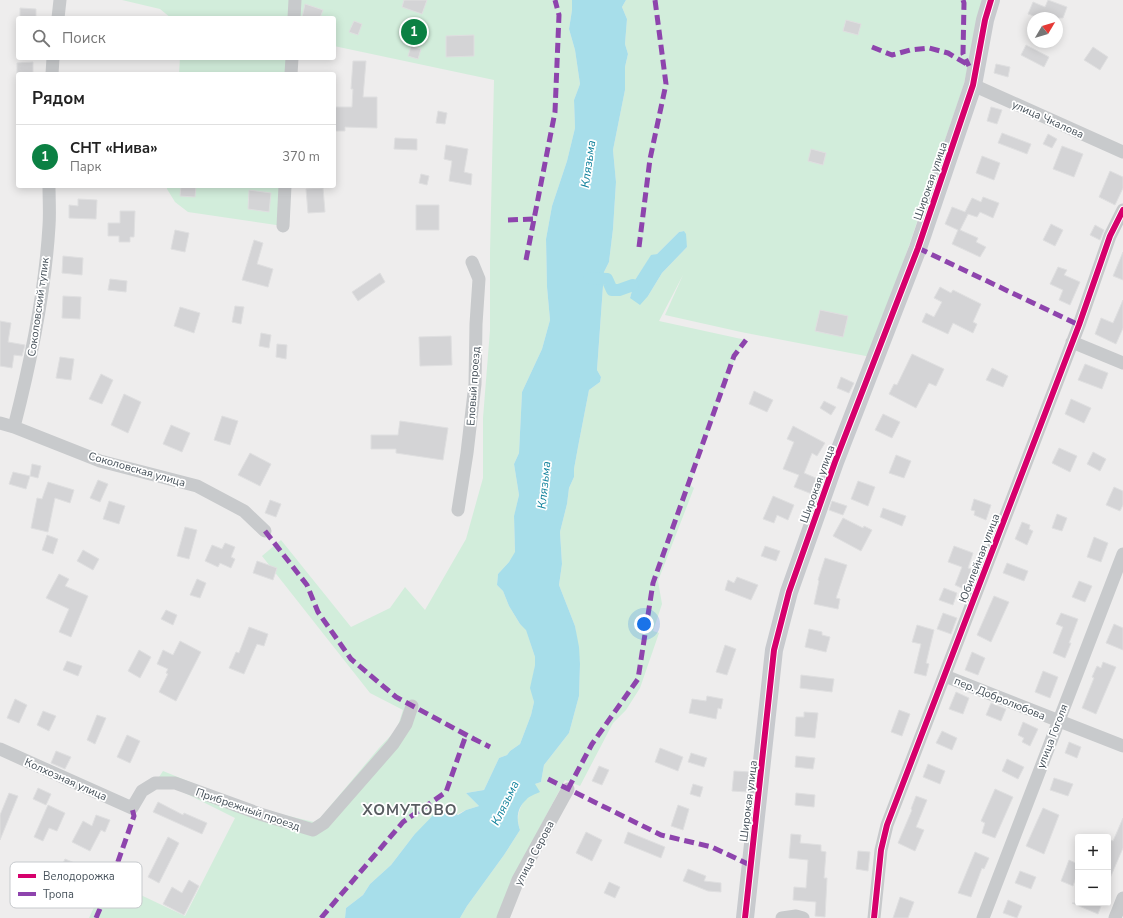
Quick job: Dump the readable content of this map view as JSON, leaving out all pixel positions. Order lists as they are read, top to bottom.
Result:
{
  "streets": {
    "street": [
      "улица Чкалова",
      "Широкая улица",
      "Соколовский тупик",
      "Еловый проезд",
      "Соколовская улица",
      "Юбилейная улица",
      "пер. Добролюбова",
      "улица Гоголя",
      "Колхозная улица",
      "Прибрежный проезд",
      "улица Серова"
    ]
  },
  "crossings": [
    ["улица Чкалова", "Широкая улица"],
    ["Соколовский тупик", "Соколовская улица"],
    ["Юбилейная улица", "пер. Добролюбова"],
    ["пер. Добролюбова", "улица Гоголя"],
    ["Колхозная улица", "Прибрежный проезд"]
  ],
  "districts": ["ХОМУТОВО"],
  "water": ["Клязьма"],
  "legend": ["Велодорожка", "Тропа"],
  "north": "top right",
  "page": {
    "search": "Поиск",
    "pins": "1",
    "heading": "Рядом",
    "list": [
      {
        "mark": "1",
        "name": "СНТ «Нива»",
        "note": "Парк",
        "value": "370 m"
      }
    ],
    "map_buttons": ["+", "−"]
  }
}
